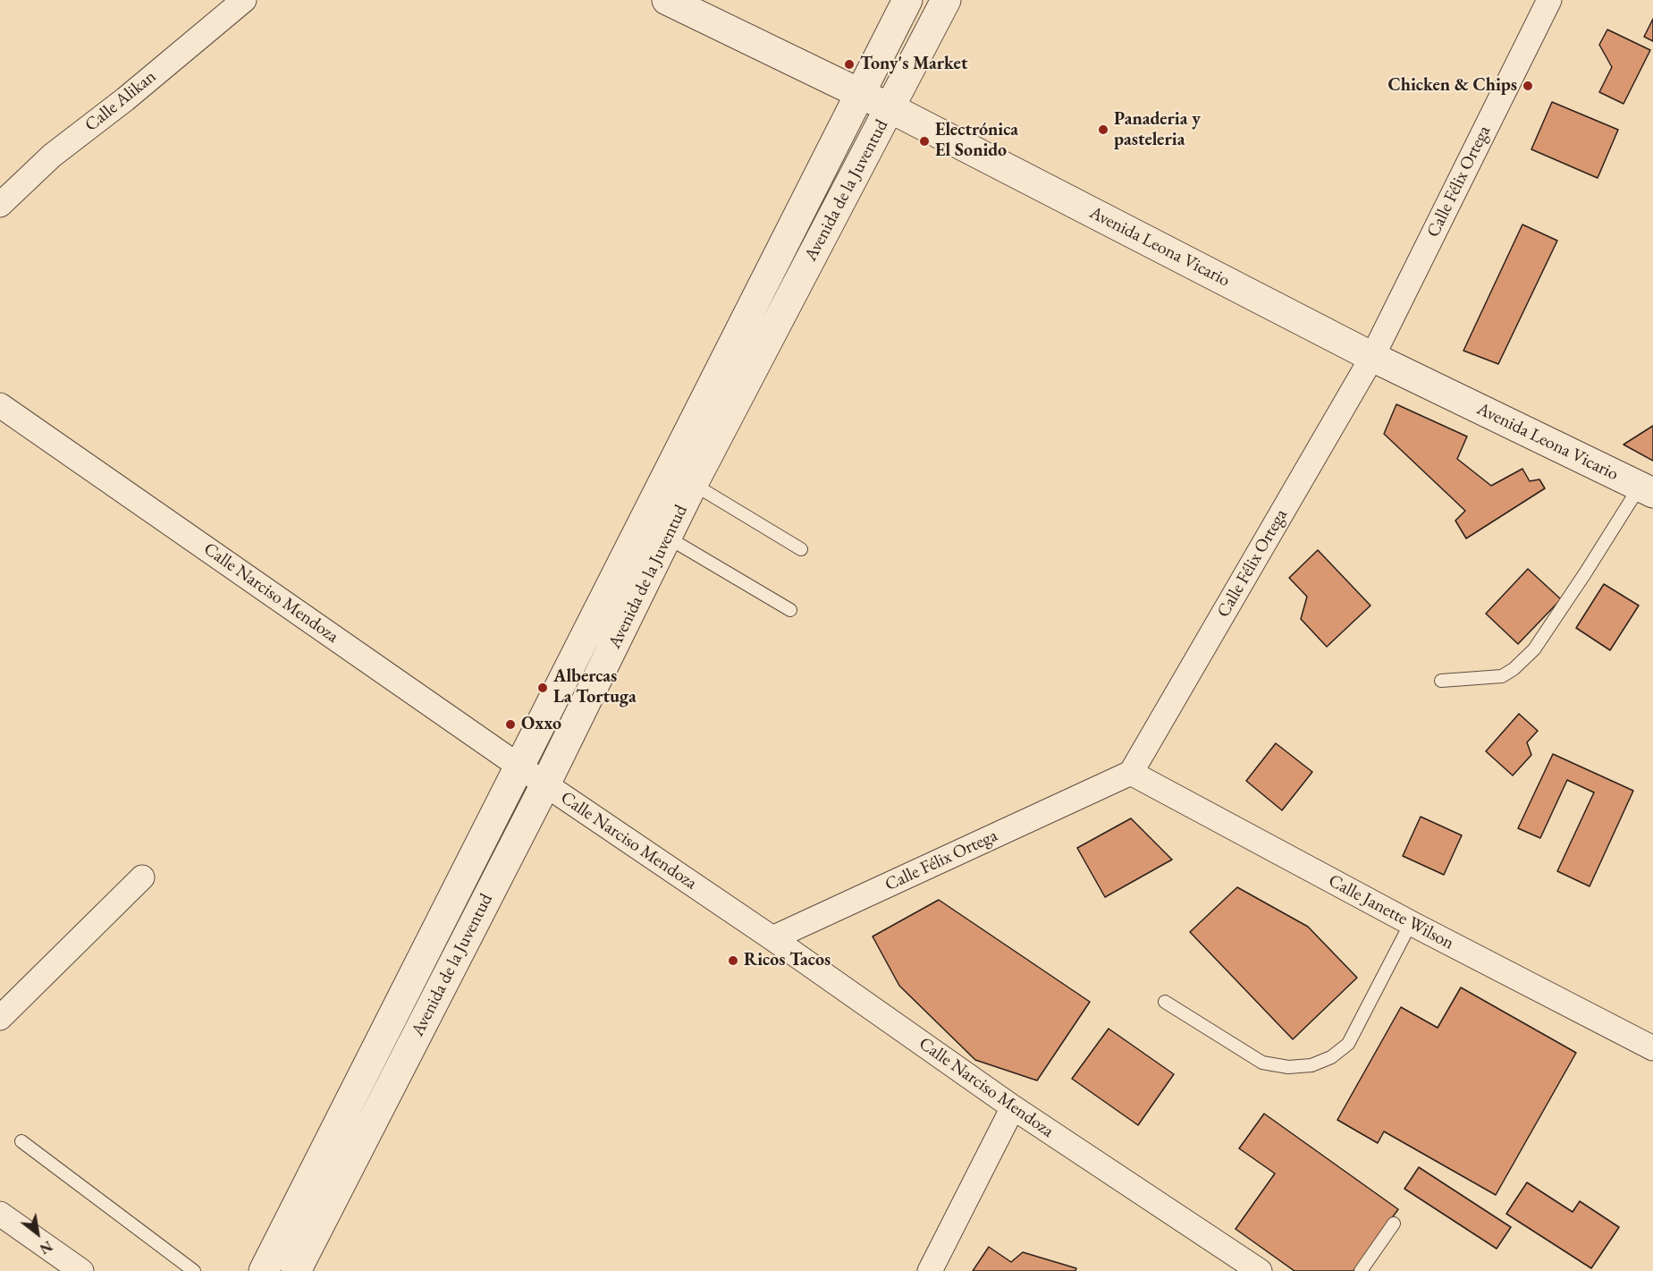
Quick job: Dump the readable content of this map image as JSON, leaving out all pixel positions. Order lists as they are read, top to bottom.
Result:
{
  "streets": {
    "street": [
      "Calle Alikan",
      "Calle Félix Ortega",
      "Avenida de la Juventud",
      "Avenida Leona Vicario",
      "Calle Narciso Mendoza",
      "Calle Janette Wilson"
    ]
  },
  "crossings": [
    ["Calle Félix Ortega", "Avenida Leona Vicario"],
    ["Calle Félix Ortega", "Calle Narciso Mendoza"],
    ["Calle Félix Ortega", "Calle Janette Wilson"],
    ["Avenida de la Juventud", "Avenida Leona Vicario"],
    ["Avenida de la Juventud", "Calle Narciso Mendoza"]
  ],
  "places": [
    "Tony's Market",
    "Chicken & Chips",
    "Panaderia y pasteleria",
    "Electrónica El Sonido",
    "Albercas La Tortuga",
    "Oxxo",
    "Ricos Tacos"
  ],
  "north": "bottom right"
}
